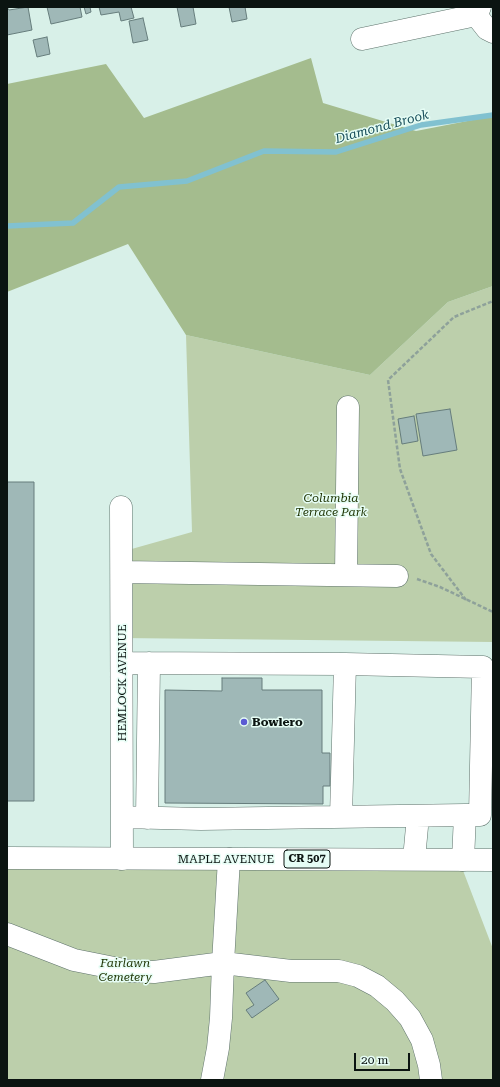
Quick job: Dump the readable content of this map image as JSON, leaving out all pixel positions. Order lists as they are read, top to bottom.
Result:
{
  "streets": {
    "main road": ["HEMLOCK AVENUE", "MAPLE AVENUE", "CR 507"]
  },
  "crossings": [
    ["HEMLOCK AVENUE", "MAPLE AVENUE"]
  ],
  "water": ["Diamond Brook"],
  "parks": ["Columbia Terrace Park", "Fairlawn Cemetery"],
  "places": ["Bowlero"],
  "scale_bar": "20 m"
}
